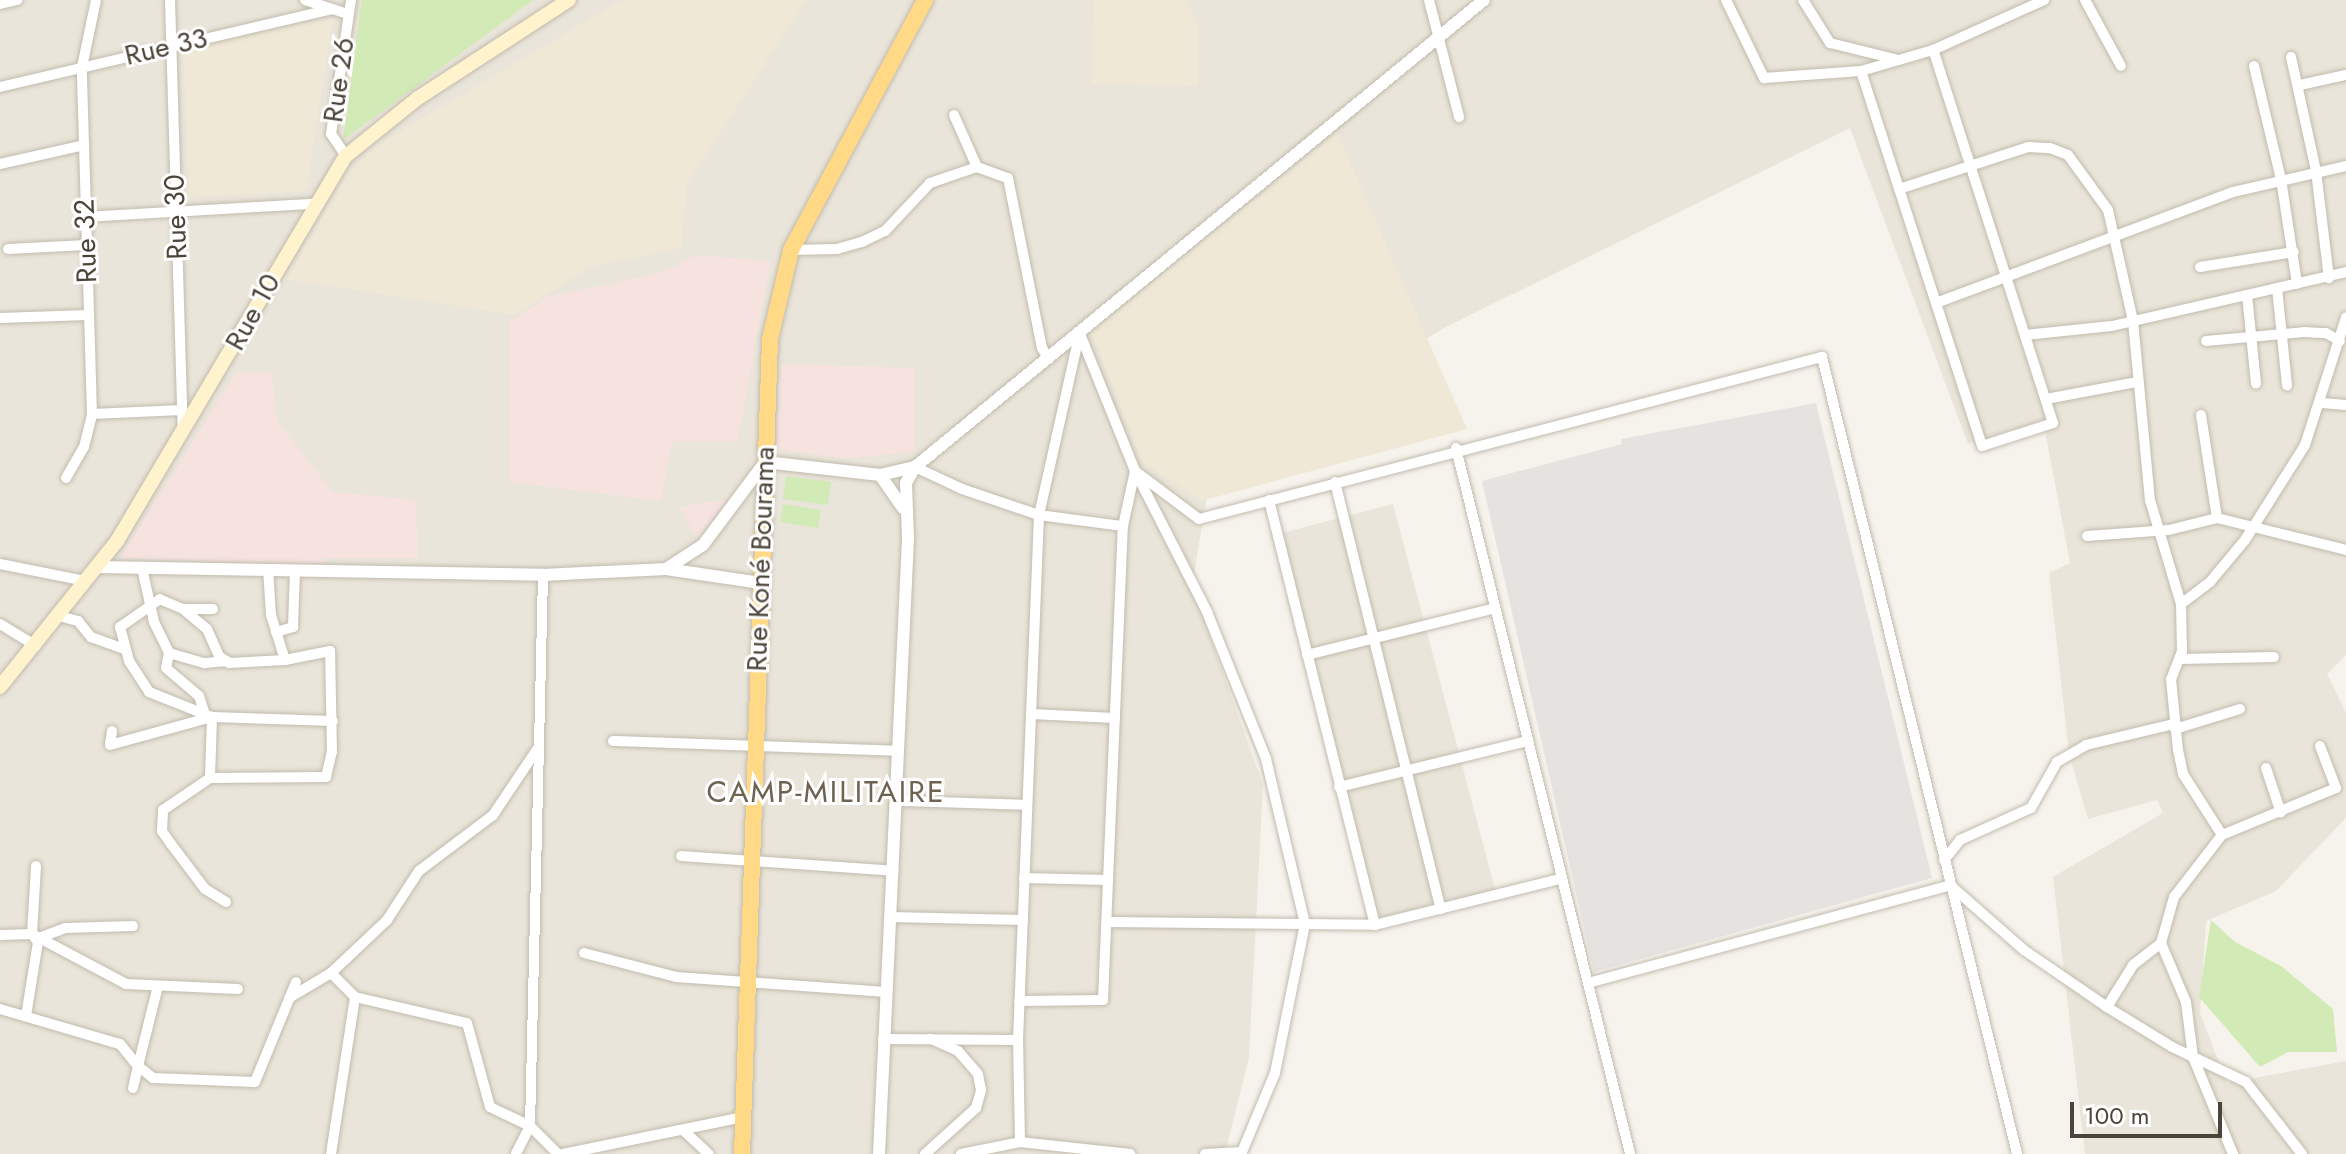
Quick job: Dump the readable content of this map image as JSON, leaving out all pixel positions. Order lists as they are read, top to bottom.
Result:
{
  "streets": {
    "highway": ["Rue Koné Bourama"],
    "main road": ["Rue 10"],
    "street": [
      "Rue 33",
      "Rue 26",
      "Rue 30",
      "Rue 32"
    ]
  },
  "crossings": [
    ["Rue 33", "Rue 30"],
    ["Rue 33", "Rue 32"],
    ["Rue 26", "Rue 10"],
    ["Rue 30", "Rue 10"]
  ],
  "districts": ["CAMP-MILITAIRE"],
  "scale_bar": "100 m"
}
